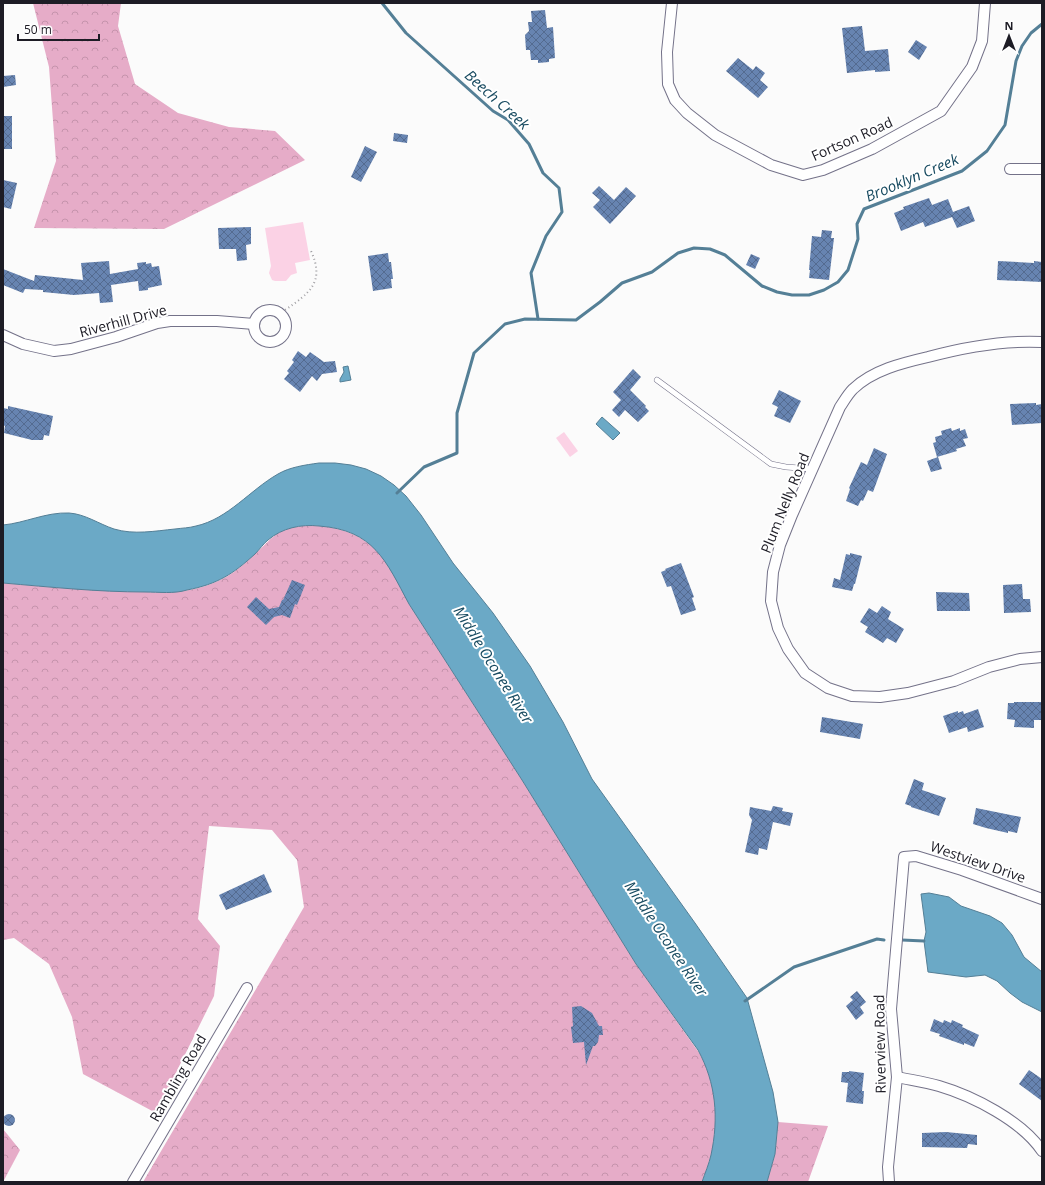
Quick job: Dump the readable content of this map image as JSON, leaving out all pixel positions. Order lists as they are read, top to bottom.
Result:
{
  "streets": {
    "street": [
      "Fortson Road",
      "Riverhill Drive",
      "Plum Nelly Road",
      "Westview Drive",
      "Riverview Road",
      "Rambling Road"
    ]
  },
  "crossings": [
    ["Westview Drive", "Riverview Road"]
  ],
  "water": ["Beech Creek", "Brooklyn Creek", "Middle Oconee River"],
  "scale_bar": "50 m",
  "north": "top"
}
